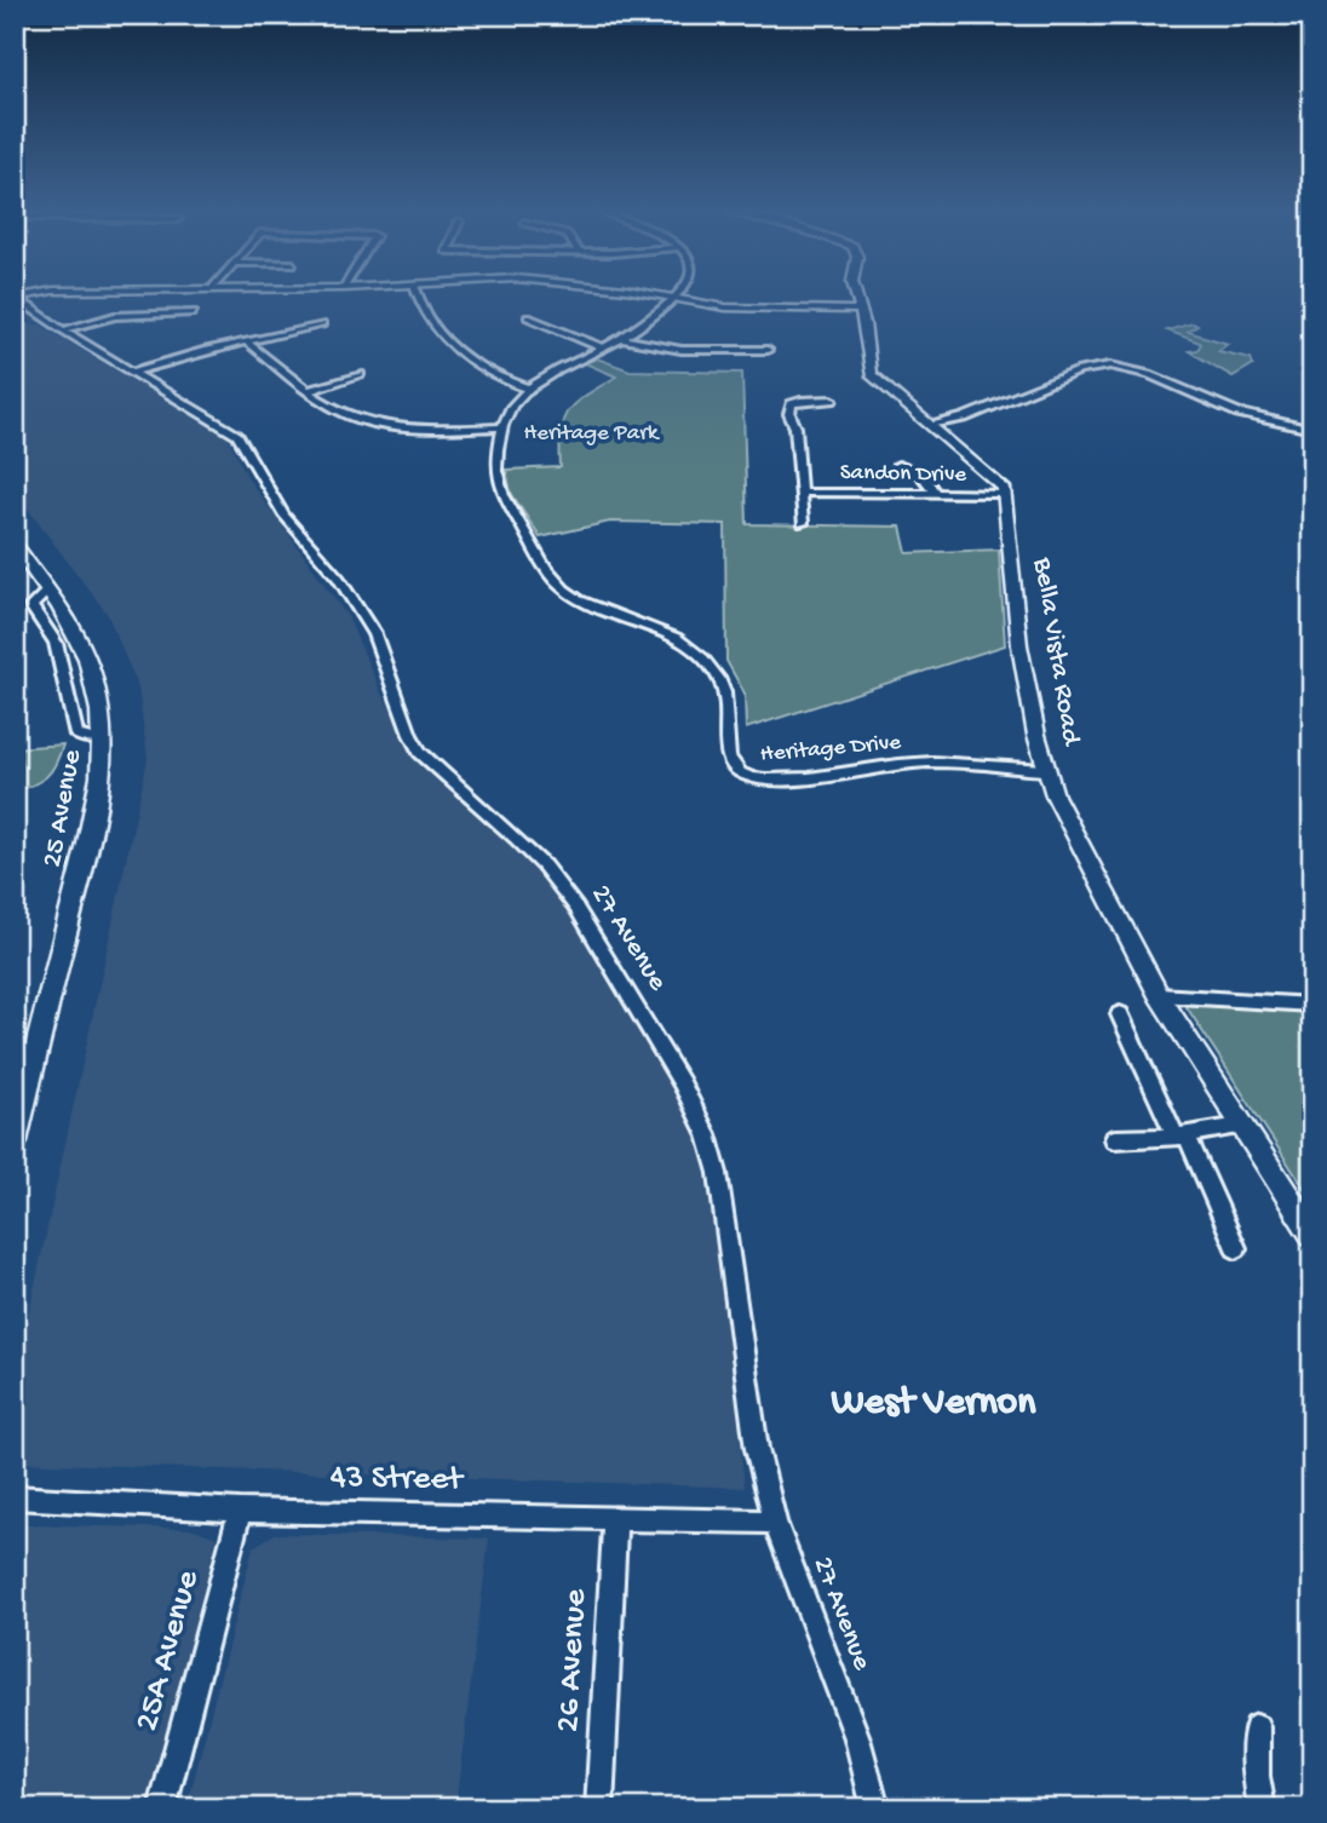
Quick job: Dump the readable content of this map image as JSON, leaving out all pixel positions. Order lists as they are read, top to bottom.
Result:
{
  "streets": {
    "main road": ["25 Avenue"],
    "street": [
      "Sandon Drive",
      "Bella Vista Road",
      "Heritage Drive",
      "27 Avenue",
      "43 Street",
      "25A Avenue",
      "26 Avenue"
    ]
  },
  "crossings": [
    ["Sandon Drive", "Bella Vista Road"],
    ["Bella Vista Road", "Heritage Drive"],
    ["27 Avenue", "43 Street"],
    ["43 Street", "25A Avenue"],
    ["43 Street", "26 Avenue"]
  ],
  "districts": ["West Vernon"],
  "parks": ["Heritage Park"]
}
